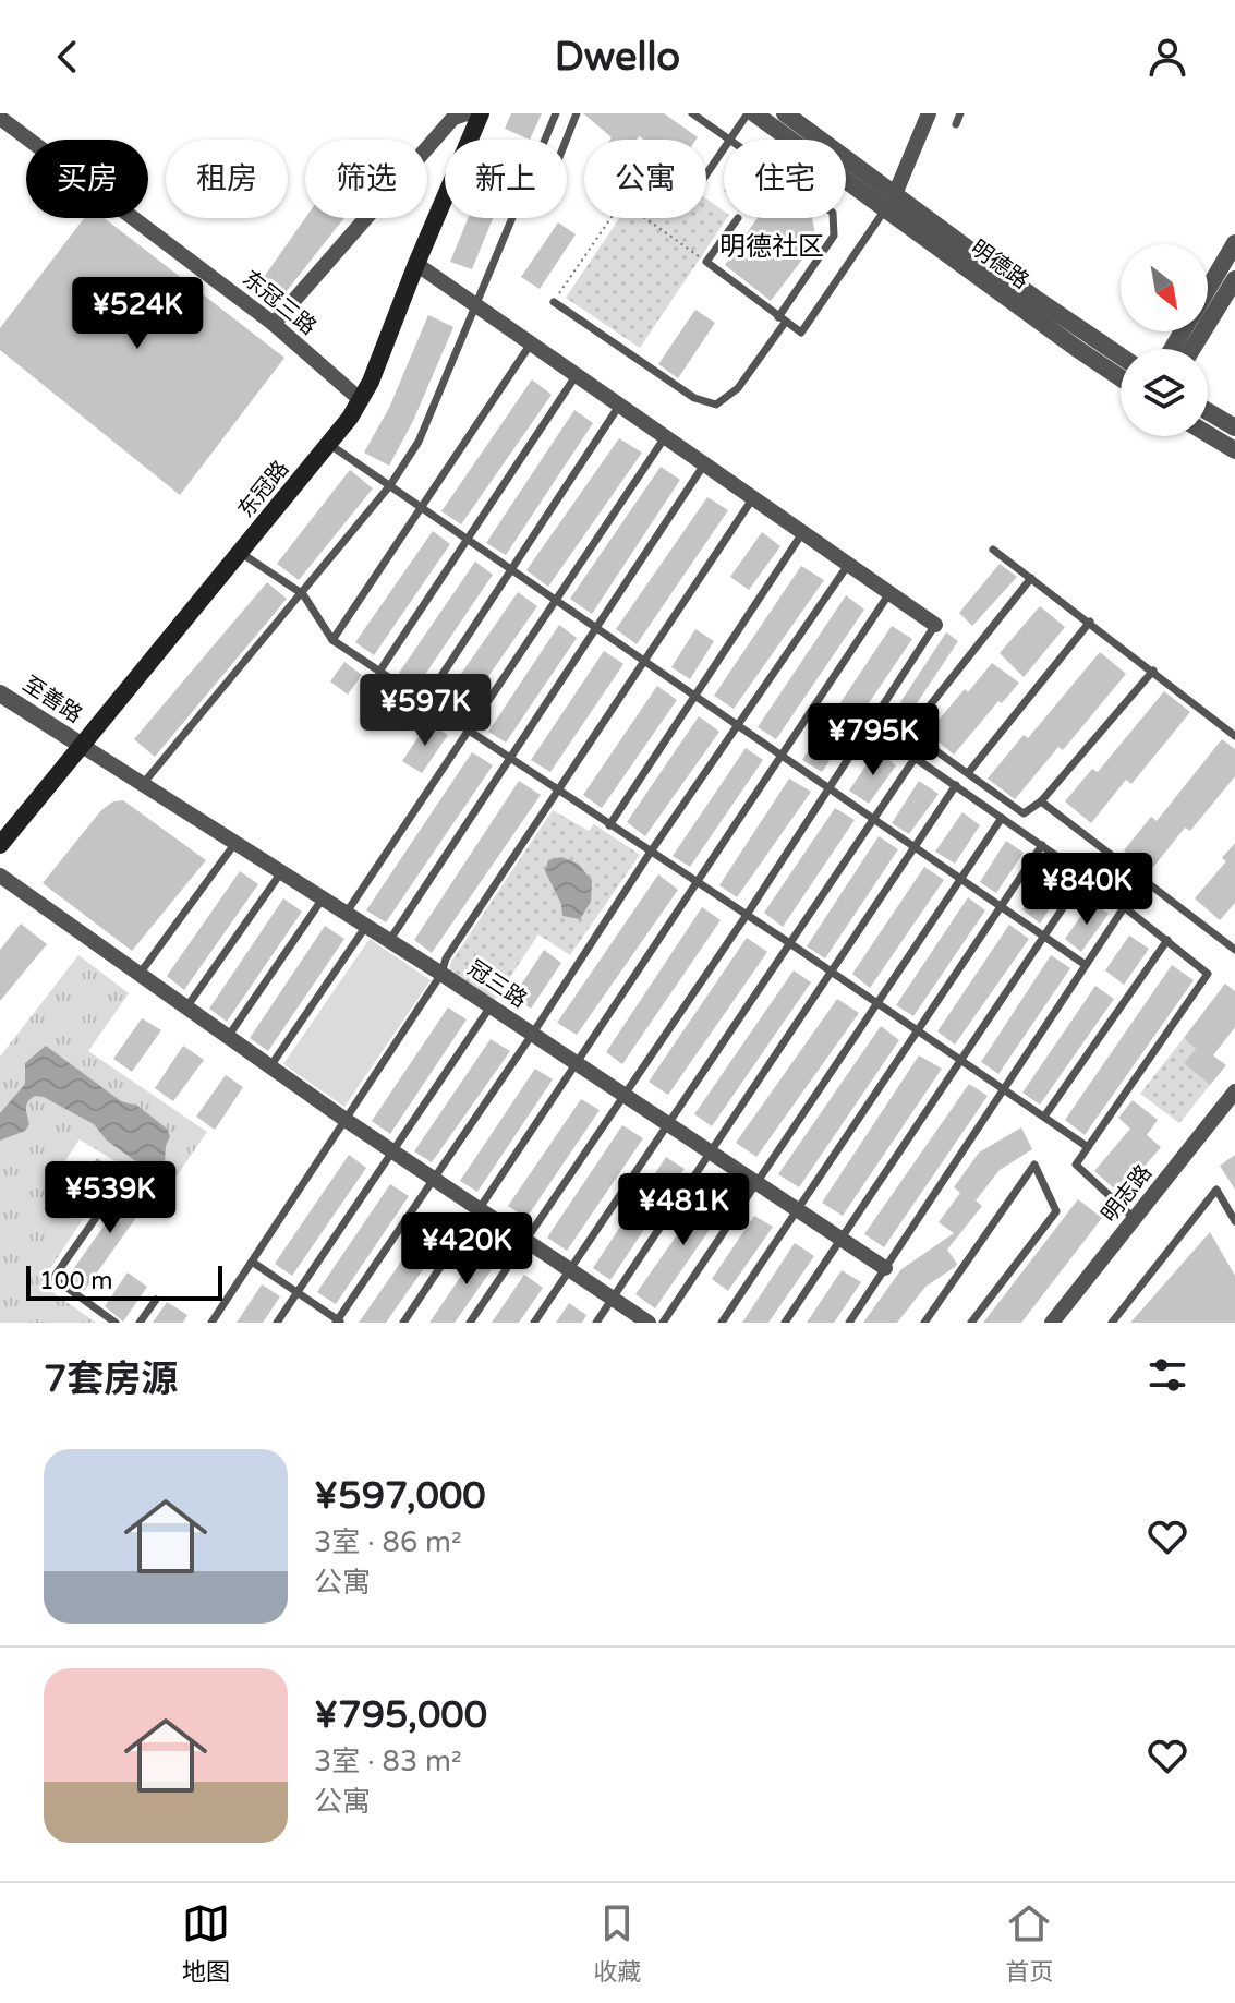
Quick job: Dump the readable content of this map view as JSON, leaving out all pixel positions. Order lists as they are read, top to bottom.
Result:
{
  "streets": {
    "main road": ["东冠路"],
    "street": [
      "明德路",
      "东冠三路",
      "至善路",
      "冠三路",
      "明志路"
    ]
  },
  "crossings": [
    ["东冠三路", "东冠路"],
    ["东冠路", "至善路"],
    ["东冠路", "冠三路"],
    ["至善路", "冠三路"]
  ],
  "districts": ["明德社区"],
  "scale_bar": "100 m",
  "north": "bottom right",
  "page": {
    "header": "Dwello",
    "chip": [
      "买房",
      "租房",
      "筛选",
      "新上",
      "公寓",
      "住宅"
    ],
    "price": [
      "¥524K",
      "¥597K",
      "¥795K",
      "¥840K",
      "¥539K",
      "¥481K",
      "¥420K"
    ],
    "scale": "100 m",
    "heading": "7套房源",
    "list": [
      {
        "name": "¥597,000",
        "note": "3室 · 86 m² · 公寓"
      },
      {
        "name": "¥795,000",
        "note": "3室 · 83 m² · 公寓"
      }
    ],
    "tabs": ["地图", "收藏", "首页"]
  }
}
